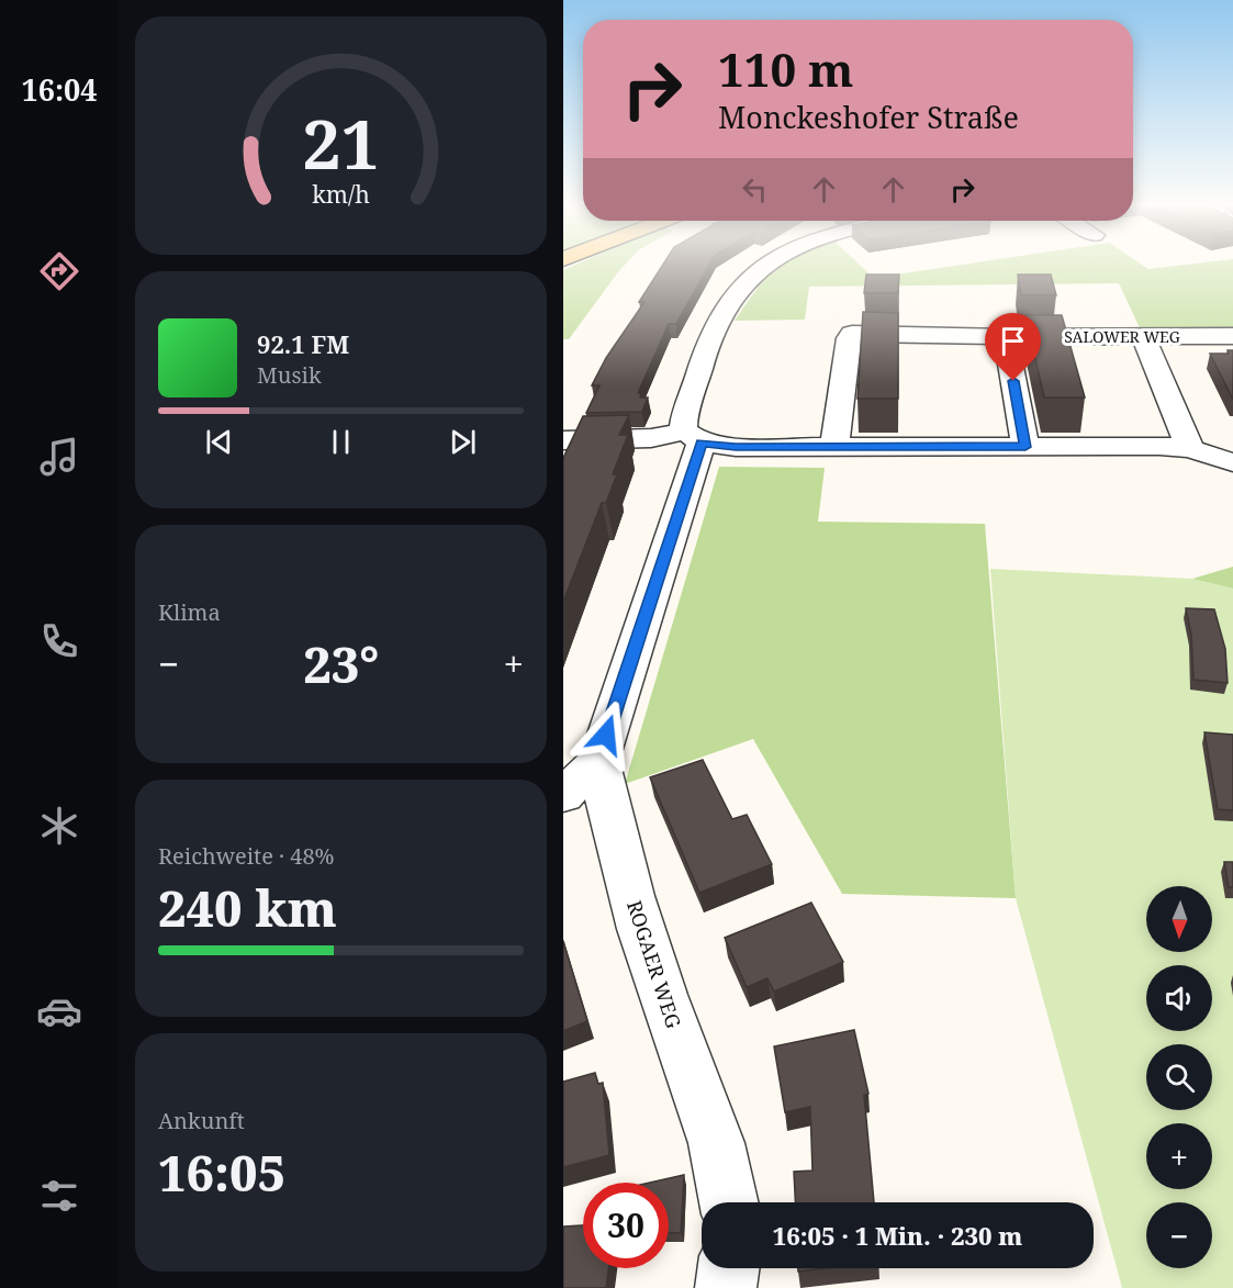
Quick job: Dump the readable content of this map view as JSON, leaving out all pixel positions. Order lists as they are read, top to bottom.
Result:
{
  "streets": {
    "street": ["SALOWER WEG", "ROGAER WEG"]
  },
  "north": "bottom",
  "page": {
    "tabs": "16:04",
    "turn": ["110 m", "Monckeshofer Straße"],
    "song": ["92.1 FM", "Musik"],
    "tile": [
      "Klima",
      ["Reichweite · 48%", "240 km"],
      ["Ankunft", "16:05"]
    ],
    "heat": ["−", "23°", "+"],
    "map_buttons": ["+", "−"],
    "limit": "30",
    "trip": "16:05 · 1 Min. · 230 m",
    "gauge": ["21", "km/h"]
  }
}
